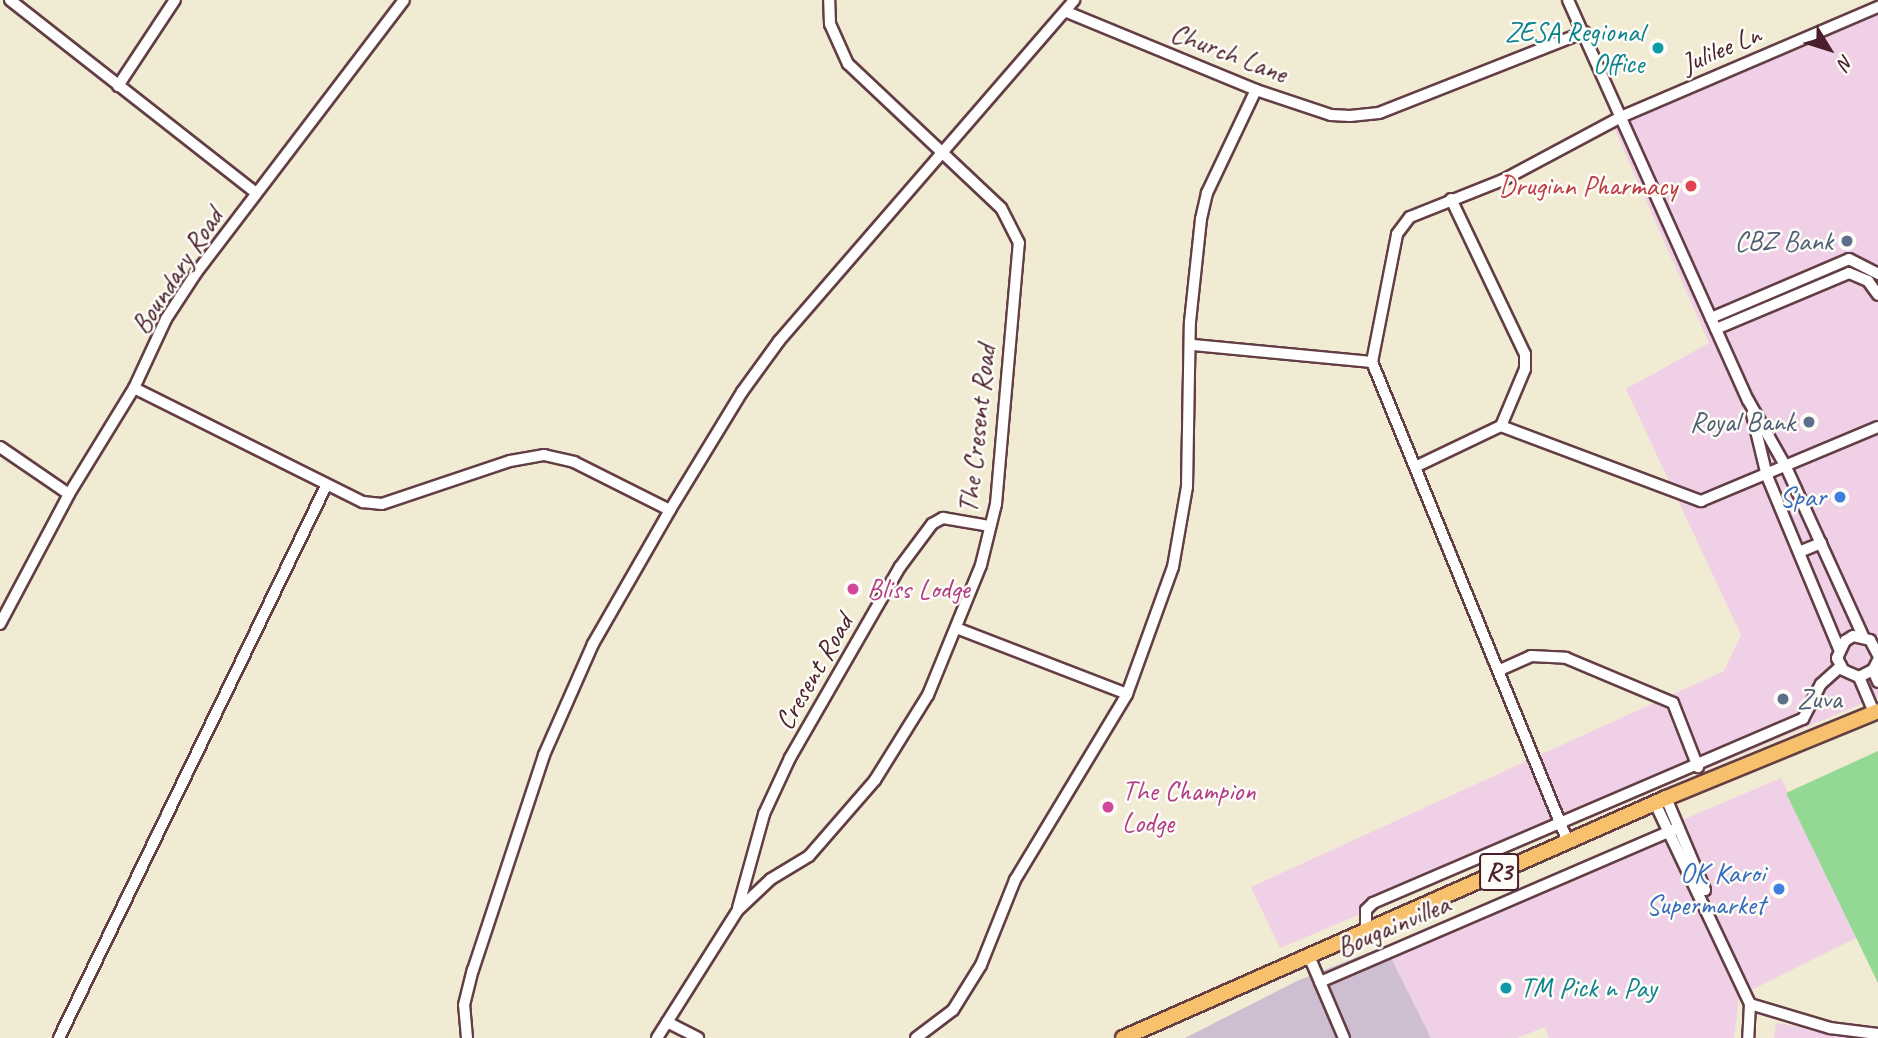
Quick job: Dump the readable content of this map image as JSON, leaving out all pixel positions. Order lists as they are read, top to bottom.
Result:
{
  "streets": {
    "highway": ["R3"],
    "street": [
      "Julilee Ln",
      "Church Lane",
      "Boundary Road",
      "The Cresent Road",
      "Cresent Road",
      "Bougainvillea"
    ]
  },
  "crossings": [
    ["The Cresent Road", "Cresent Road"]
  ],
  "places": [
    "ZESA Regional Office",
    "Druginn Pharmacy",
    "CBZ Bank",
    "Royal Bank",
    "Spar",
    "Bliss Lodge",
    "Zuva",
    "The Champion Lodge",
    "OK Karoi Supermarket",
    "TM Pick n Pay"
  ],
  "north": "bottom right"
}
